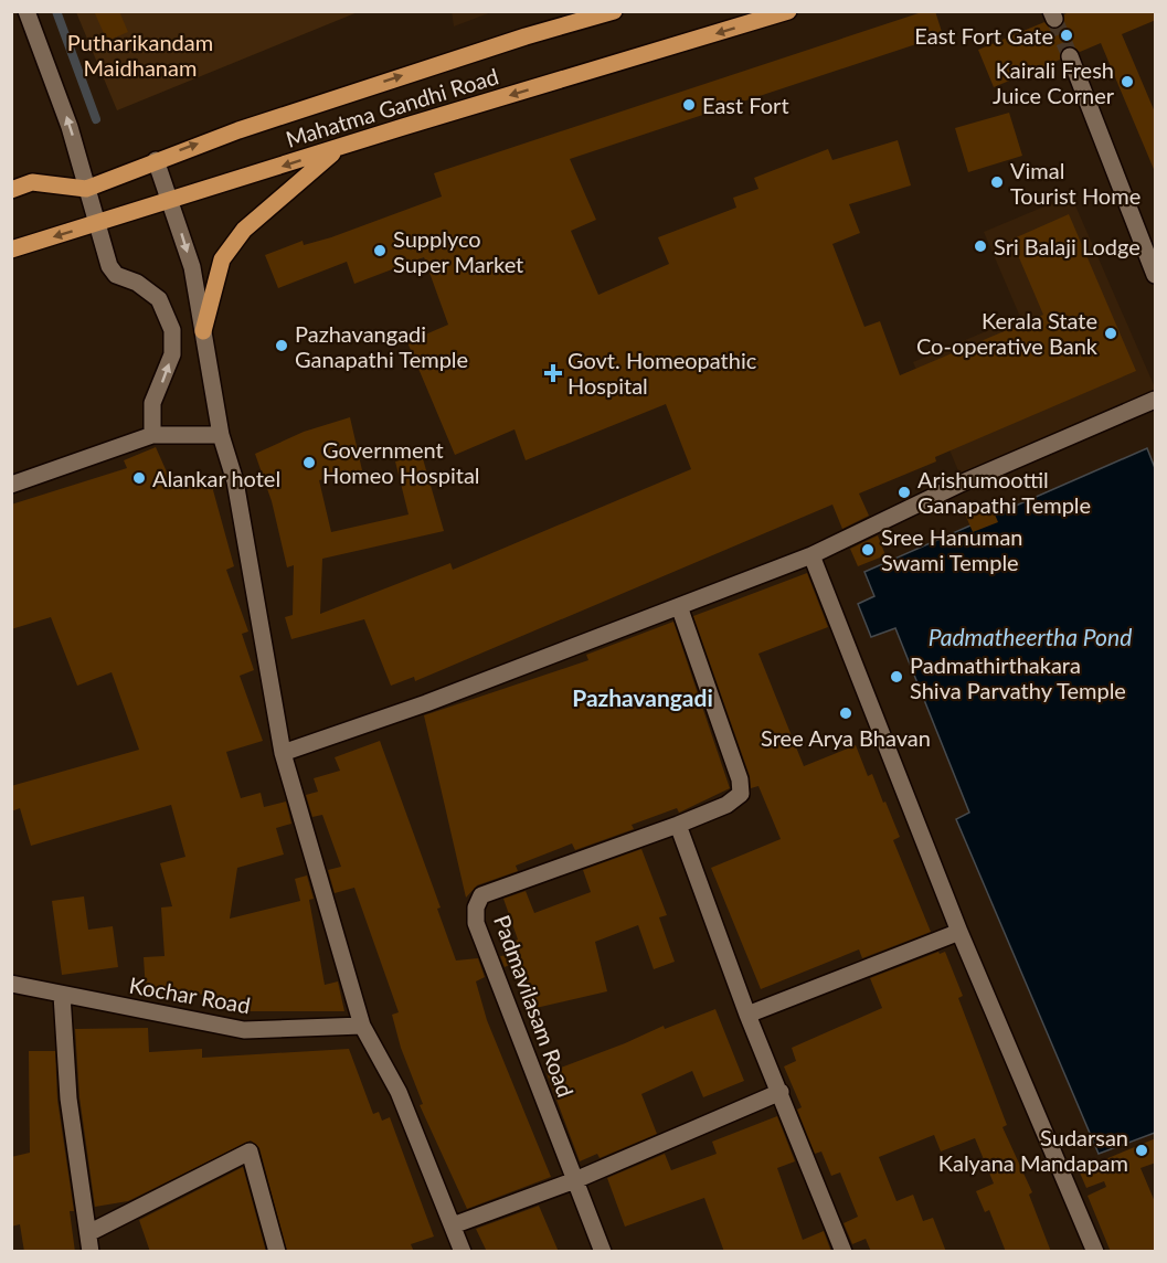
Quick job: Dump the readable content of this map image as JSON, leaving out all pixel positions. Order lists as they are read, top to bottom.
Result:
{
  "streets": {
    "main road": ["Mahatma Gandhi Road"],
    "street": ["Kochar Road", "Padmavilasam Road"]
  },
  "districts": ["Pazhavangadi"],
  "water": ["Padmatheertha Pond"],
  "parks": ["Putharikandam Maidhanam"],
  "places": {
    "other": [
      "East Fort Gate",
      "Kairali Fresh Juice Corner",
      "East Fort",
      "Vimal Tourist Home",
      "Sri Balaji Lodge",
      "Supplyco Super Market",
      "Kerala State Co-operative Bank",
      "Pazhavangadi Ganapathi Temple",
      "Government Homeo Hospital",
      "Alankar hotel",
      "Arishumoottil Ganapathi Temple",
      "Sree Hanuman Swami Temple",
      "Padmathirthakara Shiva Parvathy Temple",
      "Sree Arya Bhavan",
      "Sudarsan Kalyana Mandapam"
    ],
    "health": ["Govt. Homeopathic Hospital"]
  }
}
